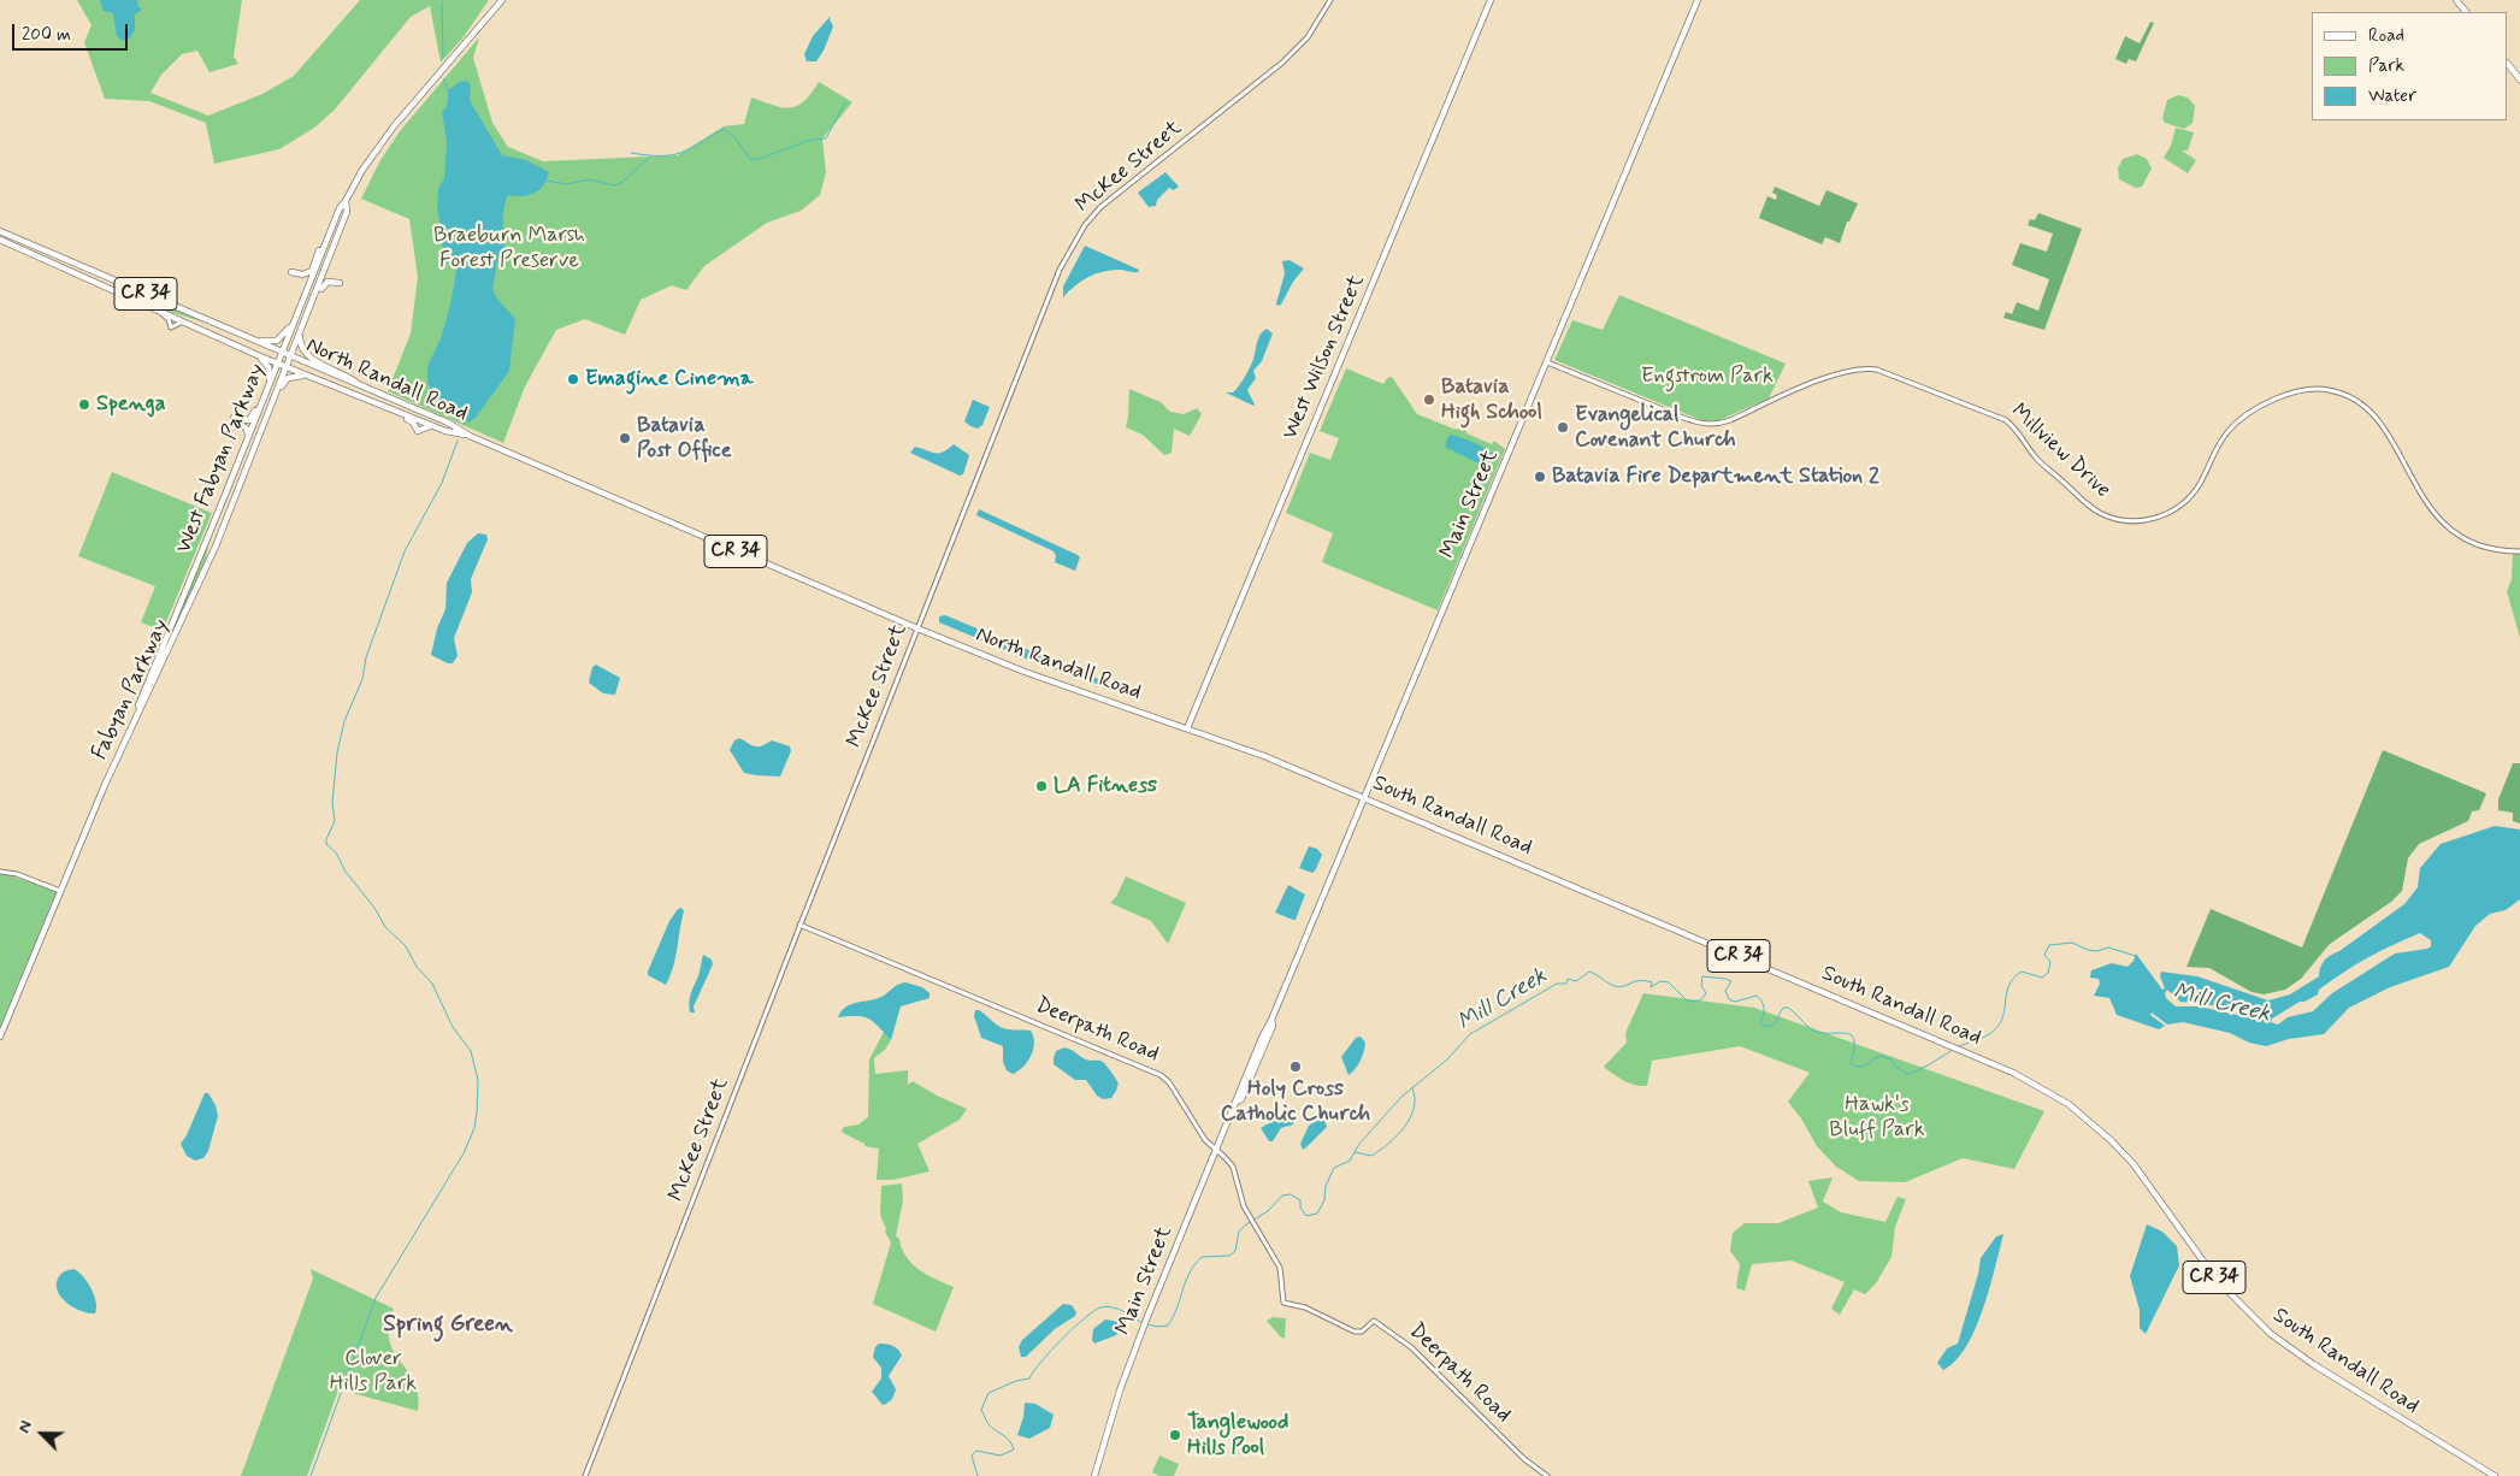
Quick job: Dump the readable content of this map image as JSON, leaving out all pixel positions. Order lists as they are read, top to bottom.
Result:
{
  "streets": {
    "main road": [
      "CR 34",
      "West Wilson Street",
      "North Randall Road",
      "West Fabyan Parkway",
      "Main Street",
      "Fabyan Parkway",
      "South Randall Road"
    ],
    "street": ["McKee Street", "Millview Drive", "Deerpath Road"]
  },
  "crossings": [
    ["McKee Street", "North Randall Road"],
    ["McKee Street", "Deerpath Road"],
    ["CR 34", "North Randall Road"],
    ["CR 34", "West Fabyan Parkway"],
    ["CR 34", "Fabyan Parkway"],
    ["West Wilson Street", "North Randall Road"],
    ["West Wilson Street", "South Randall Road"],
    ["North Randall Road", "West Fabyan Parkway"],
    ["North Randall Road", "Fabyan Parkway"],
    ["North Randall Road", "South Randall Road"],
    ["Millview Drive", "Main Street"],
    ["West Fabyan Parkway", "Fabyan Parkway"],
    ["Main Street", "South Randall Road"],
    ["Main Street", "Deerpath Road"]
  ],
  "districts": ["Spring Green"],
  "water": ["Mill Creek"],
  "parks": [
    "Braeburn Marsh Forest Preserve",
    "Engstrom Park",
    "Hawk's Bluff Park",
    "Clover Hills Park"
  ],
  "places": [
    "Emagine Cinema",
    "Batavia High School",
    "Spenga",
    "Evangelical Covenant Church",
    "Batavia Post Office",
    "Batavia Fire Department Station 2",
    "LA Fitness",
    "Holy Cross Catholic Church",
    "Tanglewood Hills Pool"
  ],
  "legend": ["Road", "Park", "Water"],
  "scale_bar": "200 m",
  "north": "top left"
}
